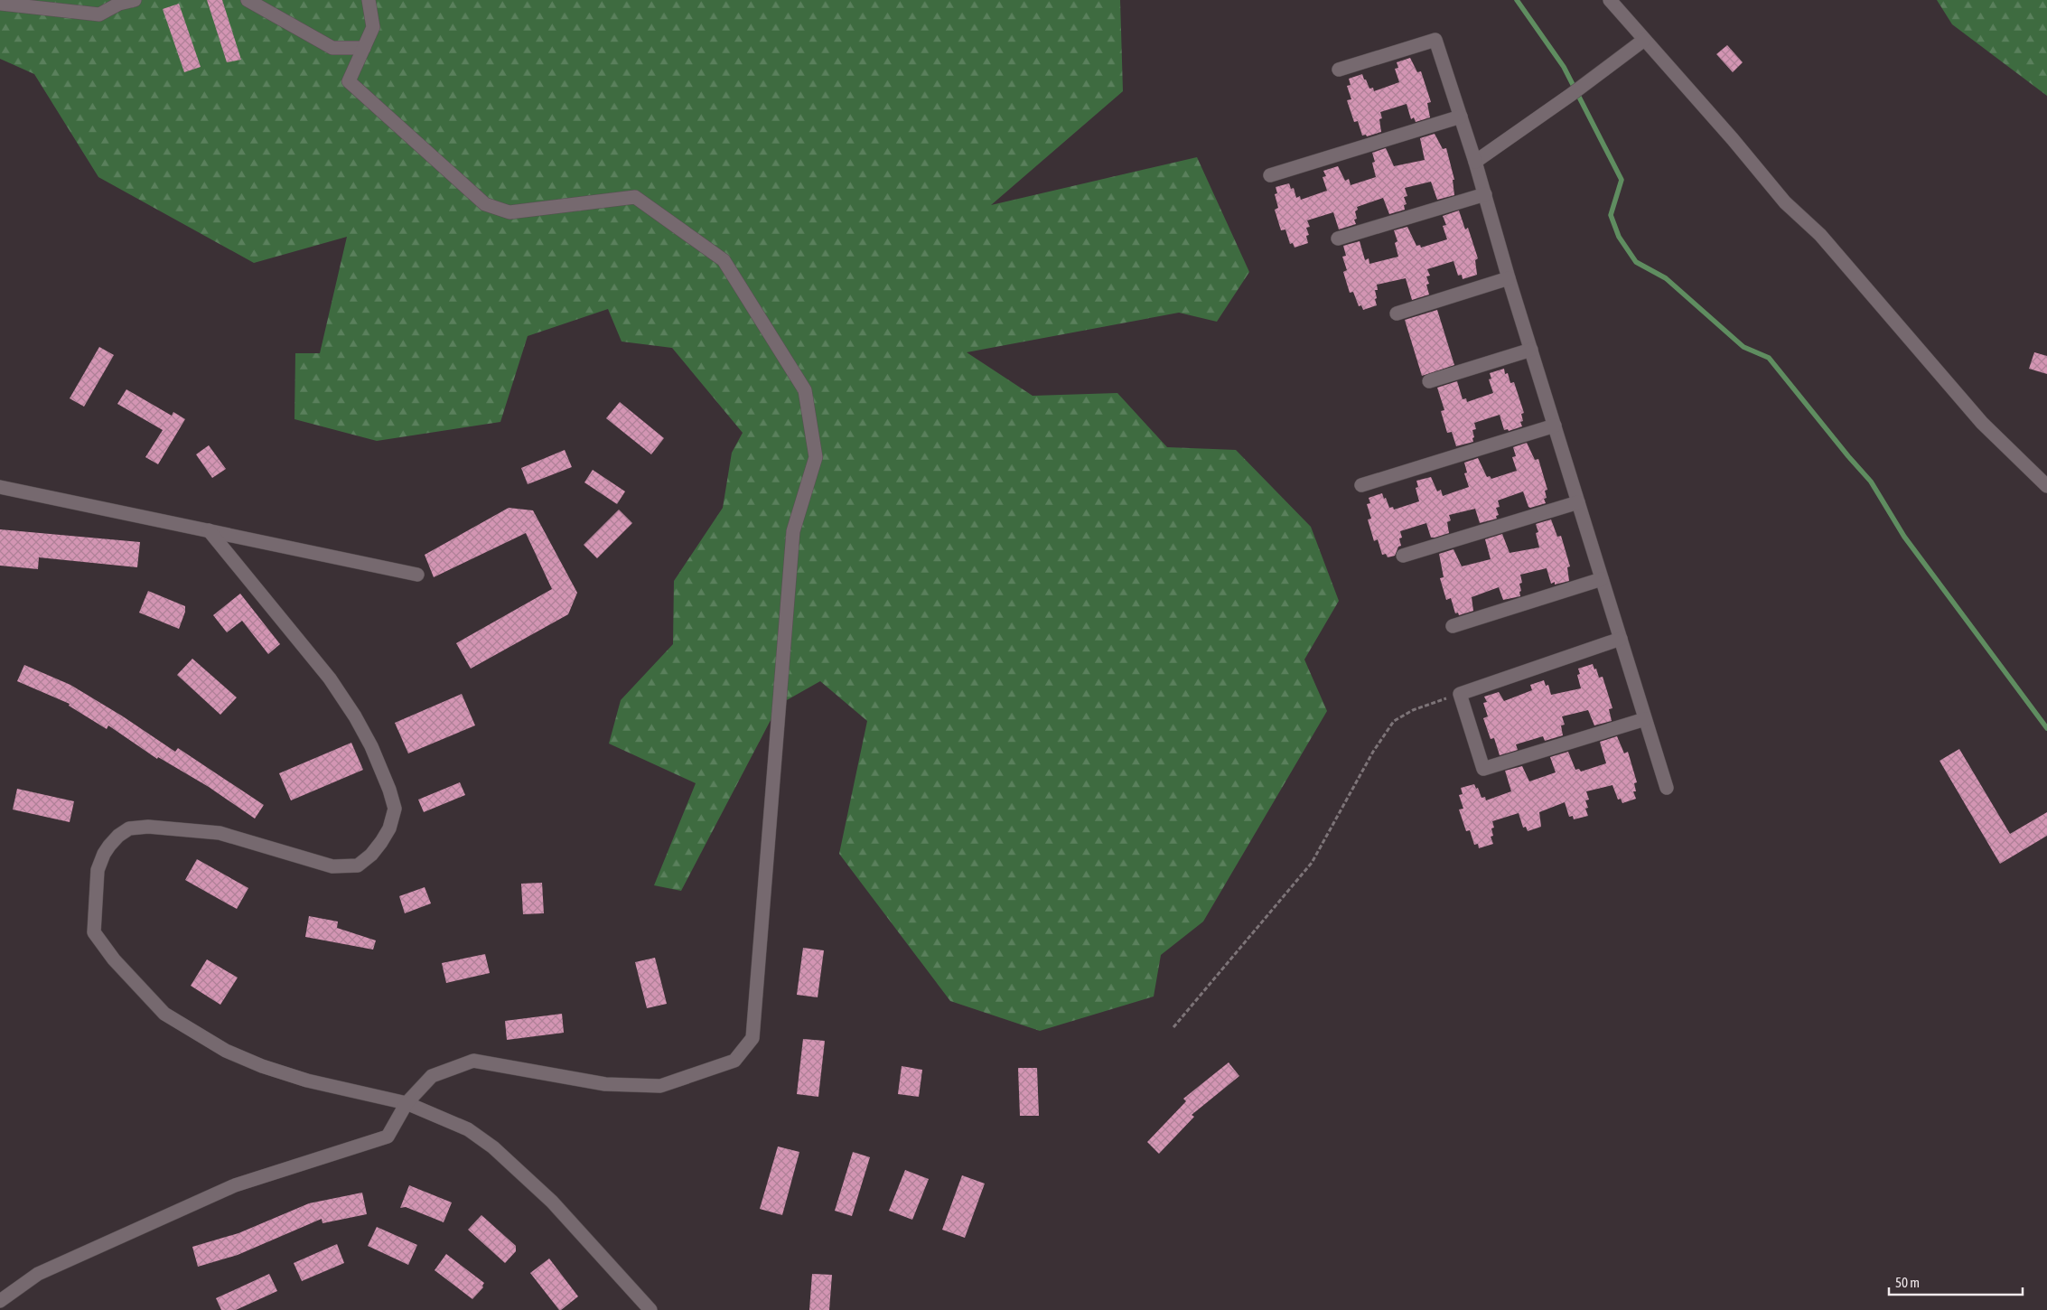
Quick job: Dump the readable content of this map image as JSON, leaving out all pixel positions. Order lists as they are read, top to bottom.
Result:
{
  "scale_bar": "50 m"
}
